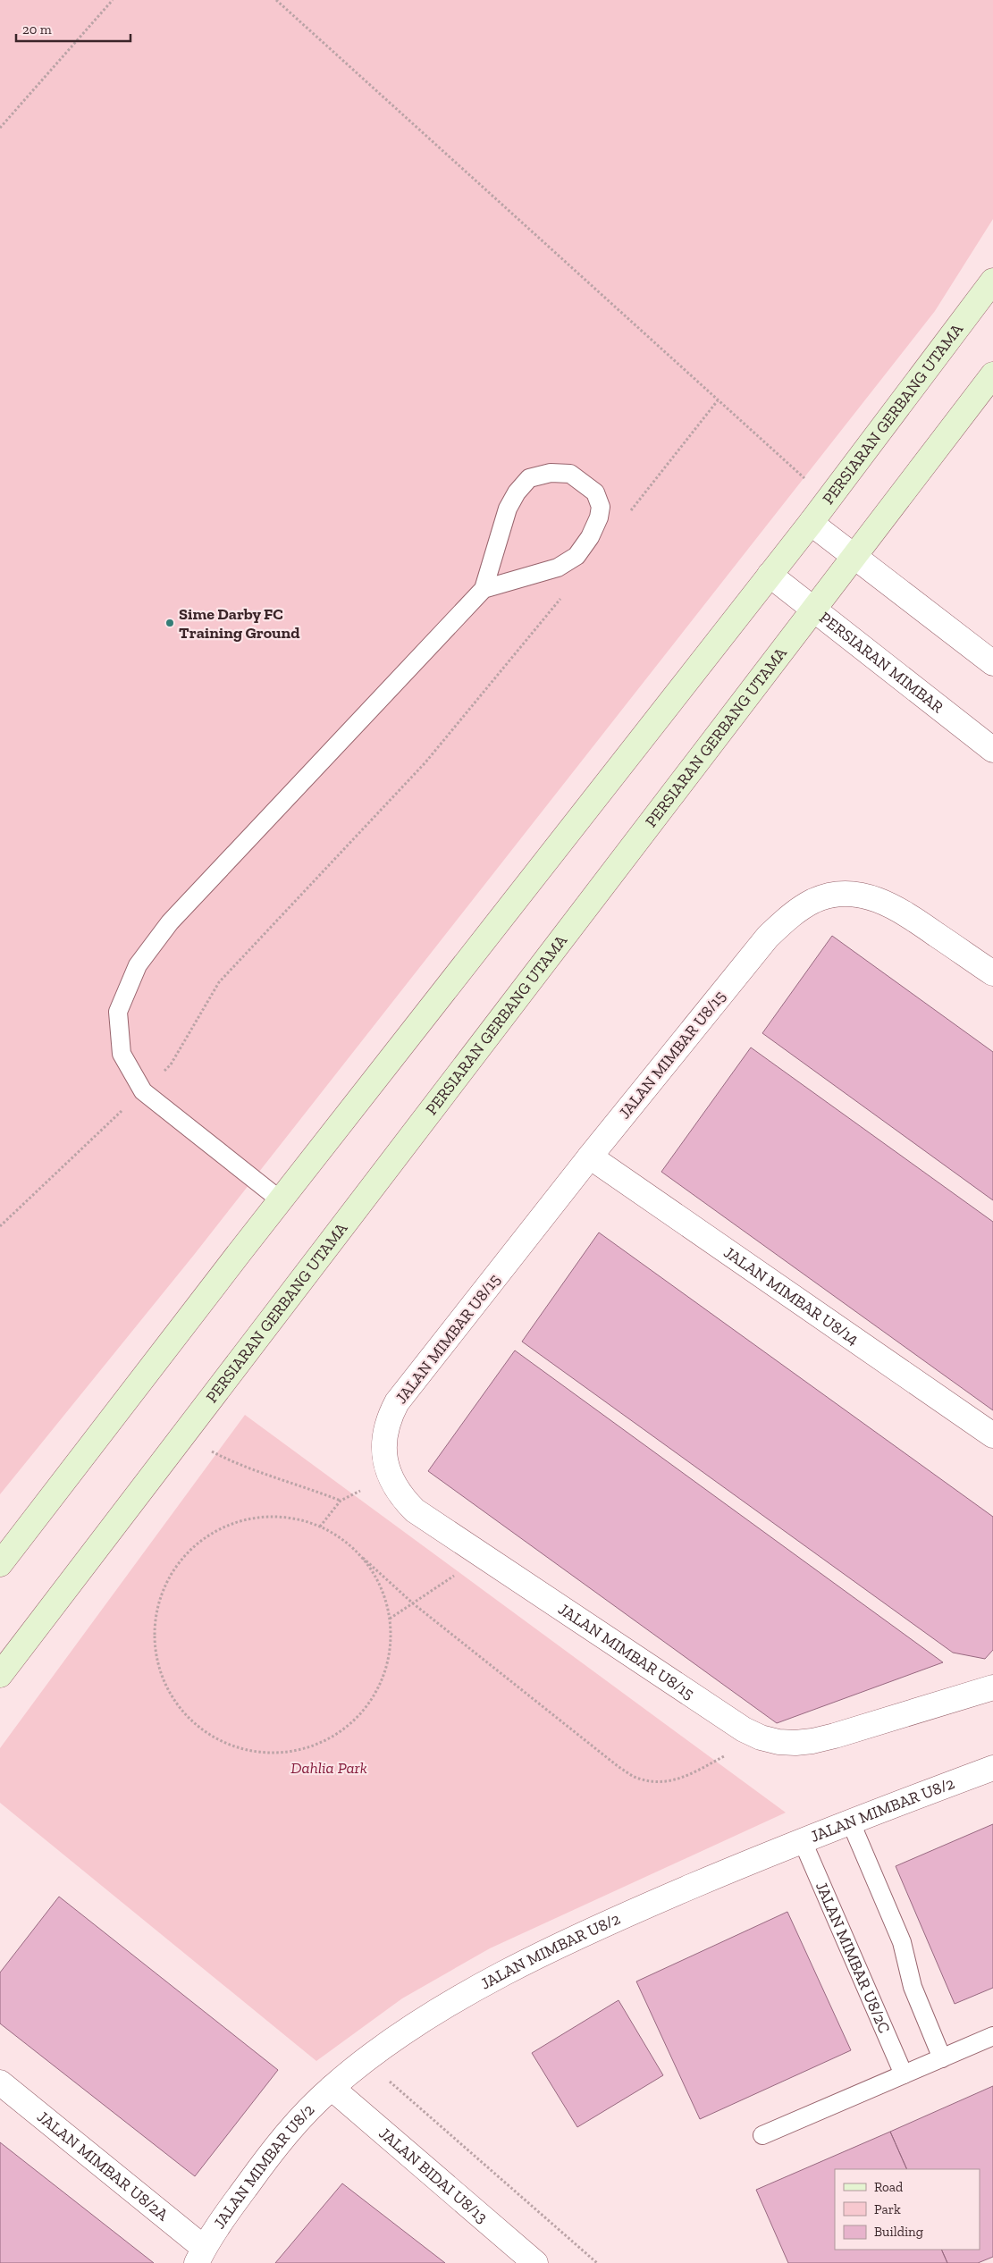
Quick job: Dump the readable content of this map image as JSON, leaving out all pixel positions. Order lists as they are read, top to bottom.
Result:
{
  "streets": {
    "main road": ["PERSIARAN GERBANG UTAMA"],
    "street": [
      "PERSIARAN MIMBAR",
      "JALAN MIMBAR U8/15",
      "JALAN MIMBAR U8/14",
      "JALAN MIMBAR U8/2",
      "JALAN MIMBAR U8/2A",
      "JALAN BIDAI U8/13"
    ],
    "lane": ["JALAN MIMBAR U8/2C"]
  },
  "crossings": [
    ["PERSIARAN GERBANG UTAMA", "PERSIARAN MIMBAR"],
    ["JALAN MIMBAR U8/15", "JALAN MIMBAR U8/14"],
    ["JALAN MIMBAR U8/2", "JALAN MIMBAR U8/2C"],
    ["JALAN MIMBAR U8/2", "JALAN MIMBAR U8/2A"],
    ["JALAN MIMBAR U8/2", "JALAN BIDAI U8/13"]
  ],
  "parks": ["Dahlia Park"],
  "places": ["Sime Darby FC Training Ground"],
  "legend": ["Road", "Park", "Building"],
  "scale_bar": "20 m"
}
